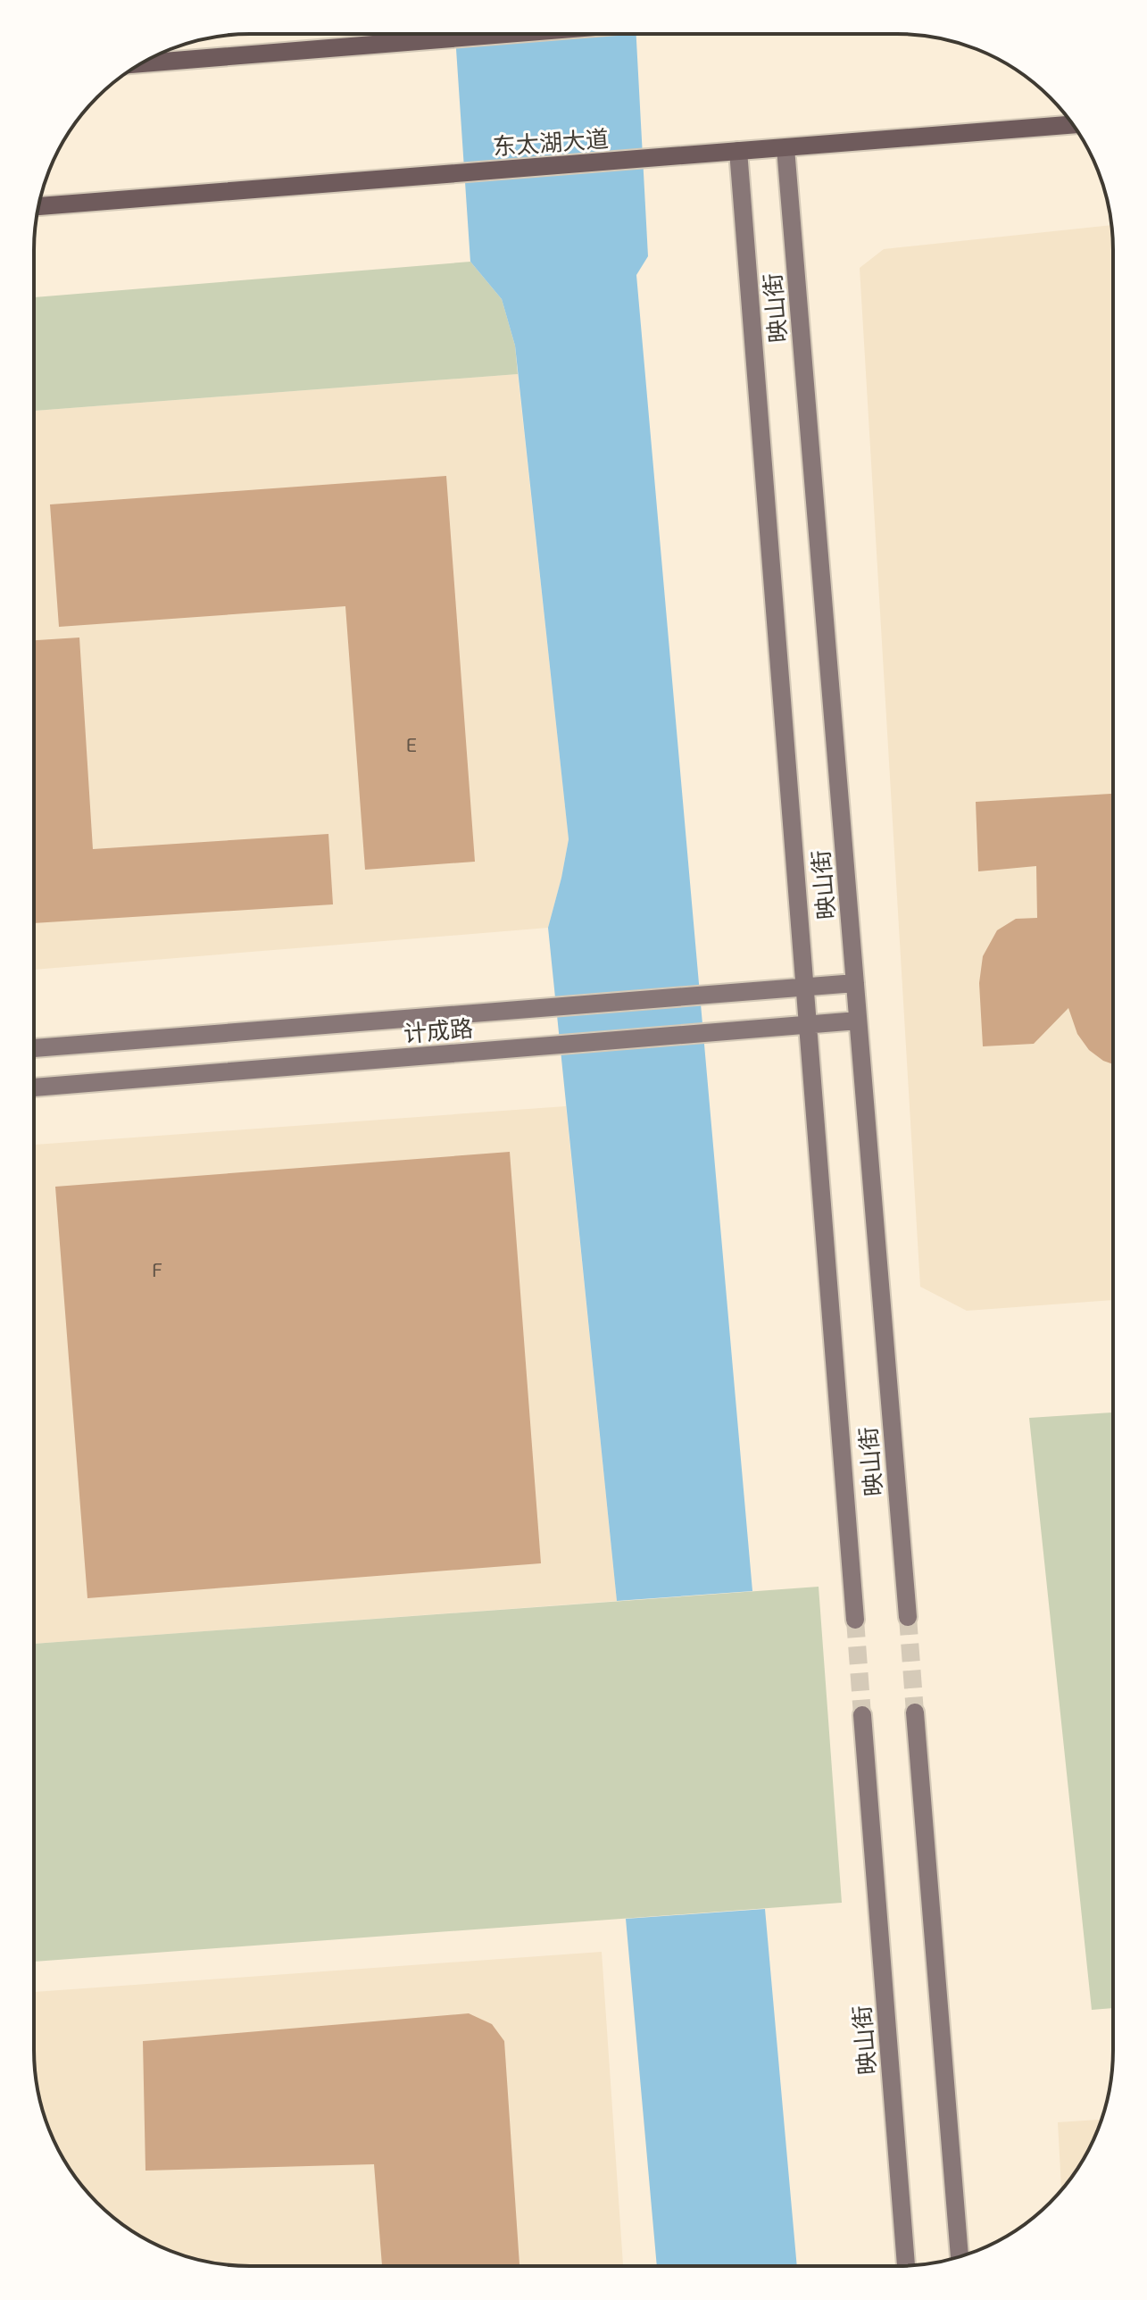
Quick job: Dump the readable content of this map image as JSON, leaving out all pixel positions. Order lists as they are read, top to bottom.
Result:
{
  "streets": {
    "main road": ["东太湖大道"],
    "street": ["映山街", "计成路"]
  },
  "crossings": [
    ["东太湖大道", "映山街"],
    ["映山街", "计成路"]
  ],
  "house_numbers": ["E", "F"]
}
